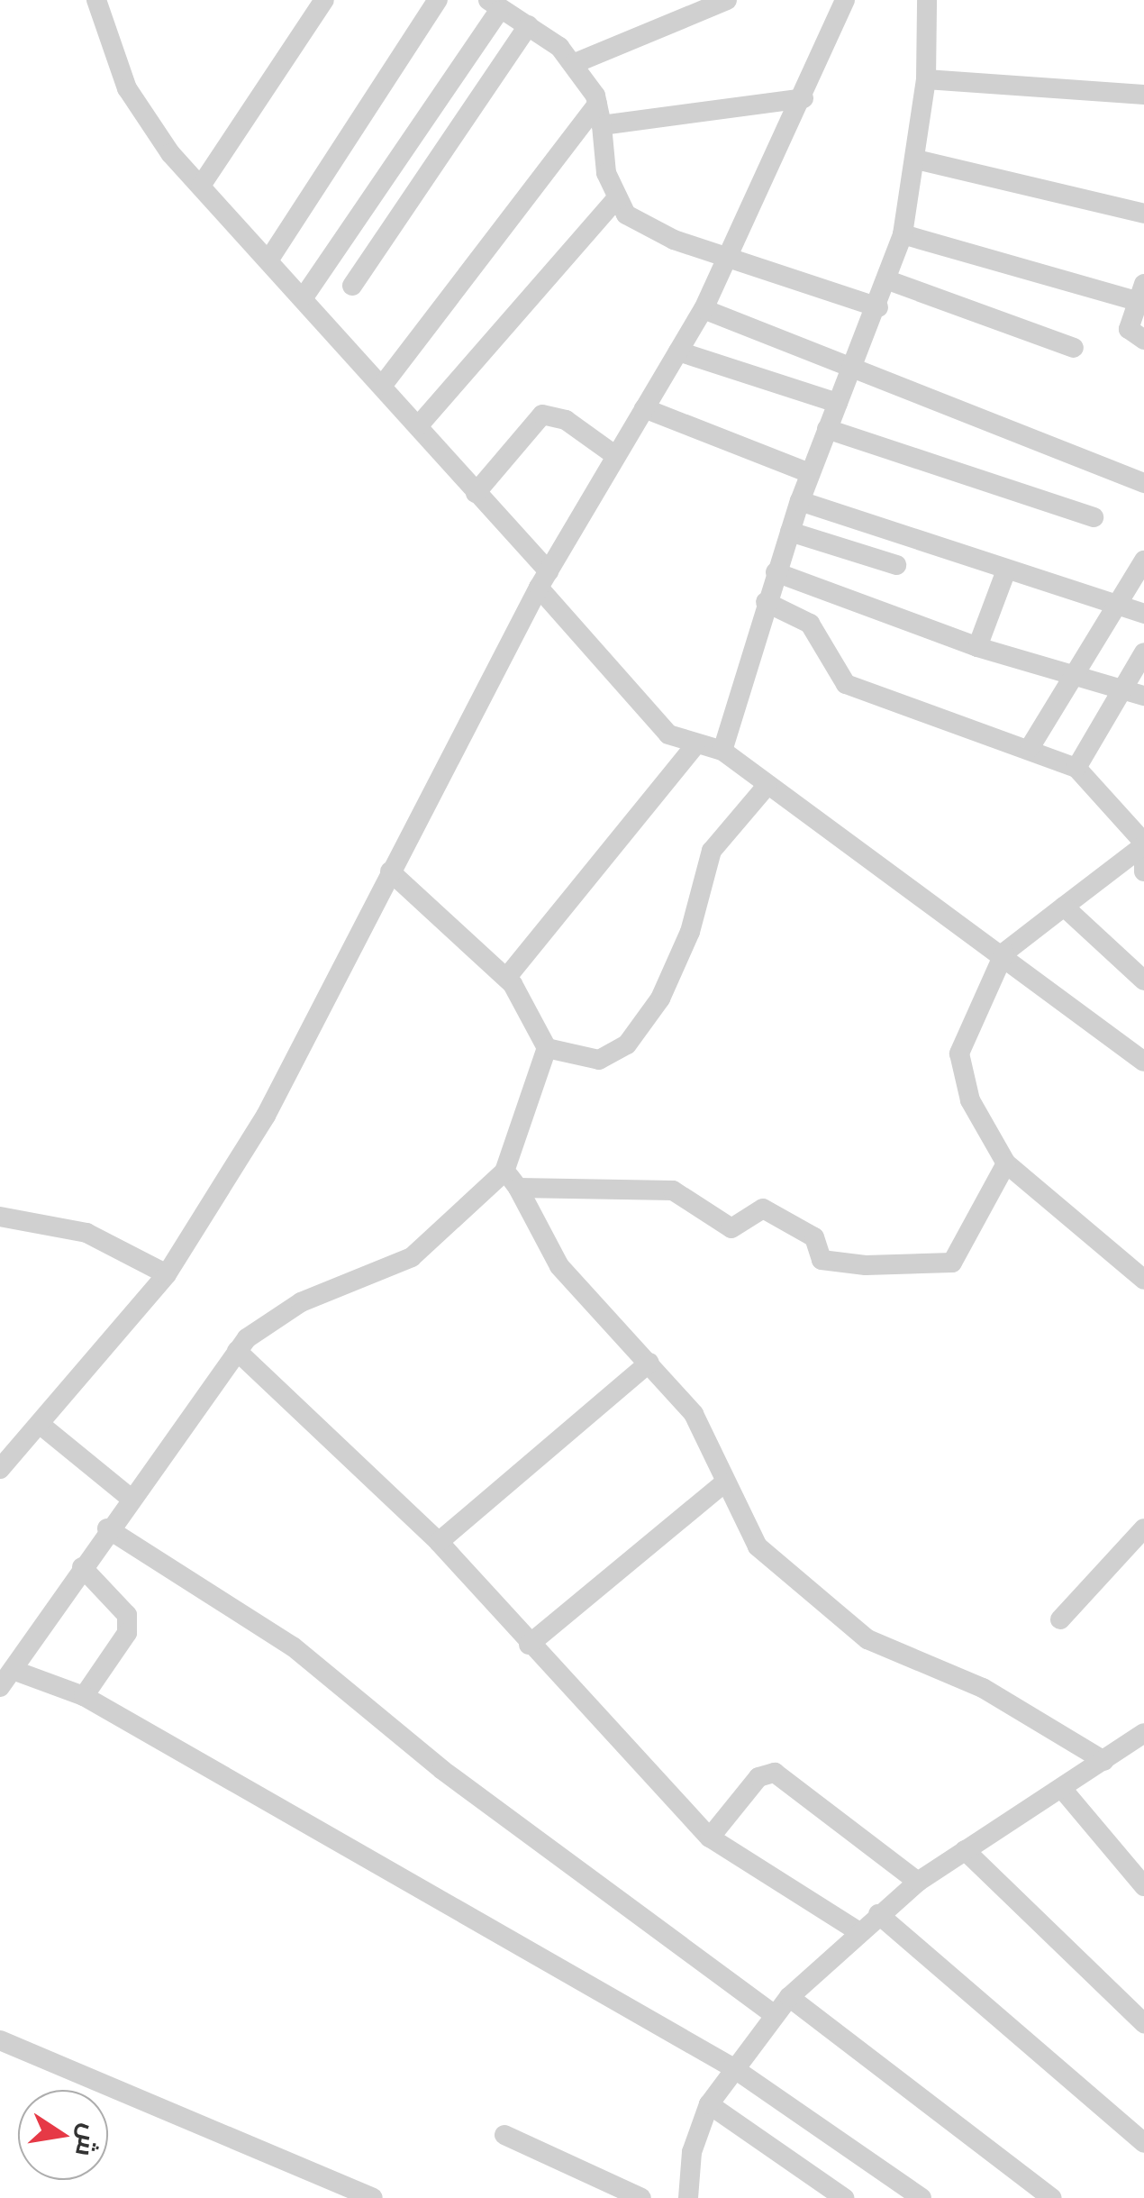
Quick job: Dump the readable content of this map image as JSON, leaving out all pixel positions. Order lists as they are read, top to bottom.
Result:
{
  "north": "right"
}
